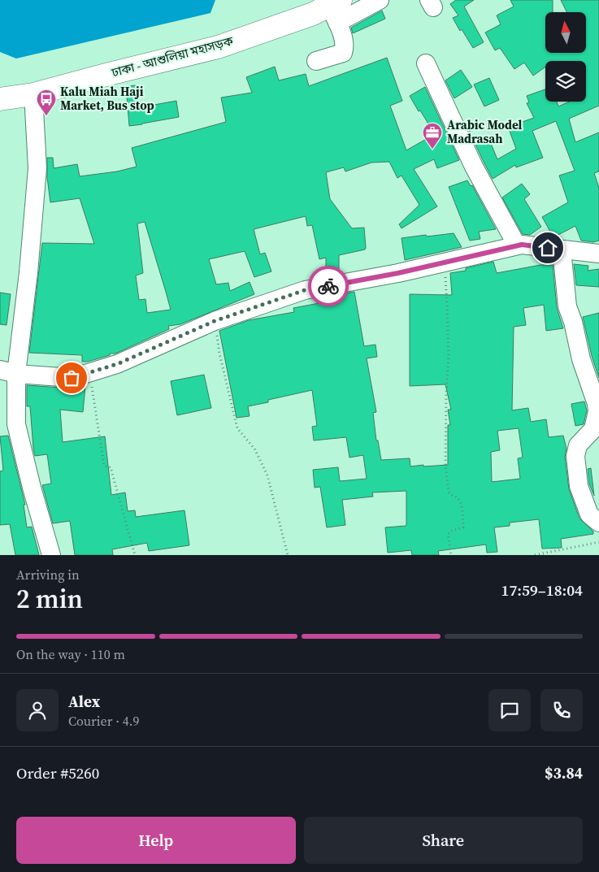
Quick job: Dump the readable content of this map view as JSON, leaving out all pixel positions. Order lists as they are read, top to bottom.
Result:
{
  "streets": {
    "highway": ["ঢাকা - আশুলিয়া মহাসড়ক"]
  },
  "places": {
    "bus stop": ["Kalu Miah Haji Market, Bus stop"],
    "office": ["Arabic Model Madrasah"]
  },
  "north": "top",
  "page": {
    "heading": ["2 min", "Arriving in", "17:59–18:04"],
    "panel": [
      "Alex",
      "Courier · 4.9",
      "Order #5260",
      "$3.84"
    ],
    "bar": "On the way · 110 m",
    "buttons": ["Help", "Share"]
  }
}
